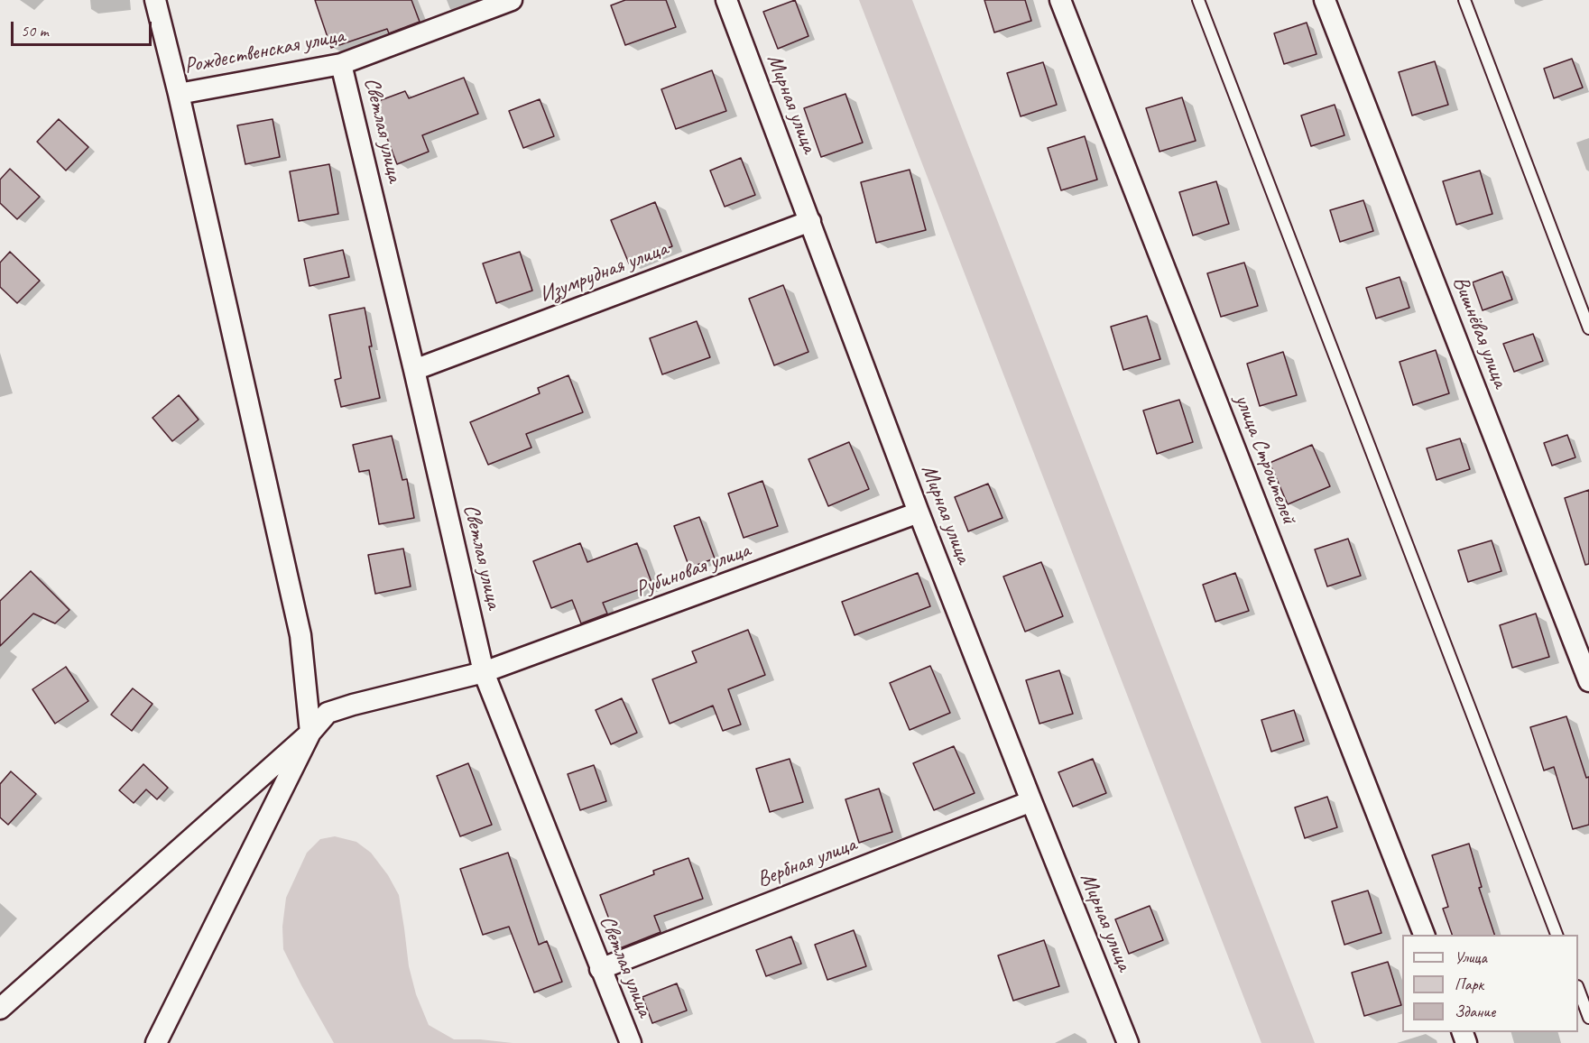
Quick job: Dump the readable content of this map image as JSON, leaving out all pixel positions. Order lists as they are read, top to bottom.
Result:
{
  "streets": {
    "street": [
      "Рождественская улица",
      "Мирная улица",
      "Светлая улица",
      "Изумрудная улица",
      "Вишнёвая улица",
      "улица Строителей",
      "Рубиновая улица",
      "Вербная улица"
    ]
  },
  "crossings": [
    ["Рождественская улица", "Светлая улица"],
    ["Мирная улица", "Изумрудная улица"],
    ["Мирная улица", "Рубиновая улица"],
    ["Мирная улица", "Вербная улица"],
    ["Светлая улица", "Изумрудная улица"],
    ["Светлая улица", "Рубиновая улица"],
    ["Светлая улица", "Вербная улица"]
  ],
  "legend": ["Улица", "Парк", "Здание"],
  "scale_bar": "50 m"
}
